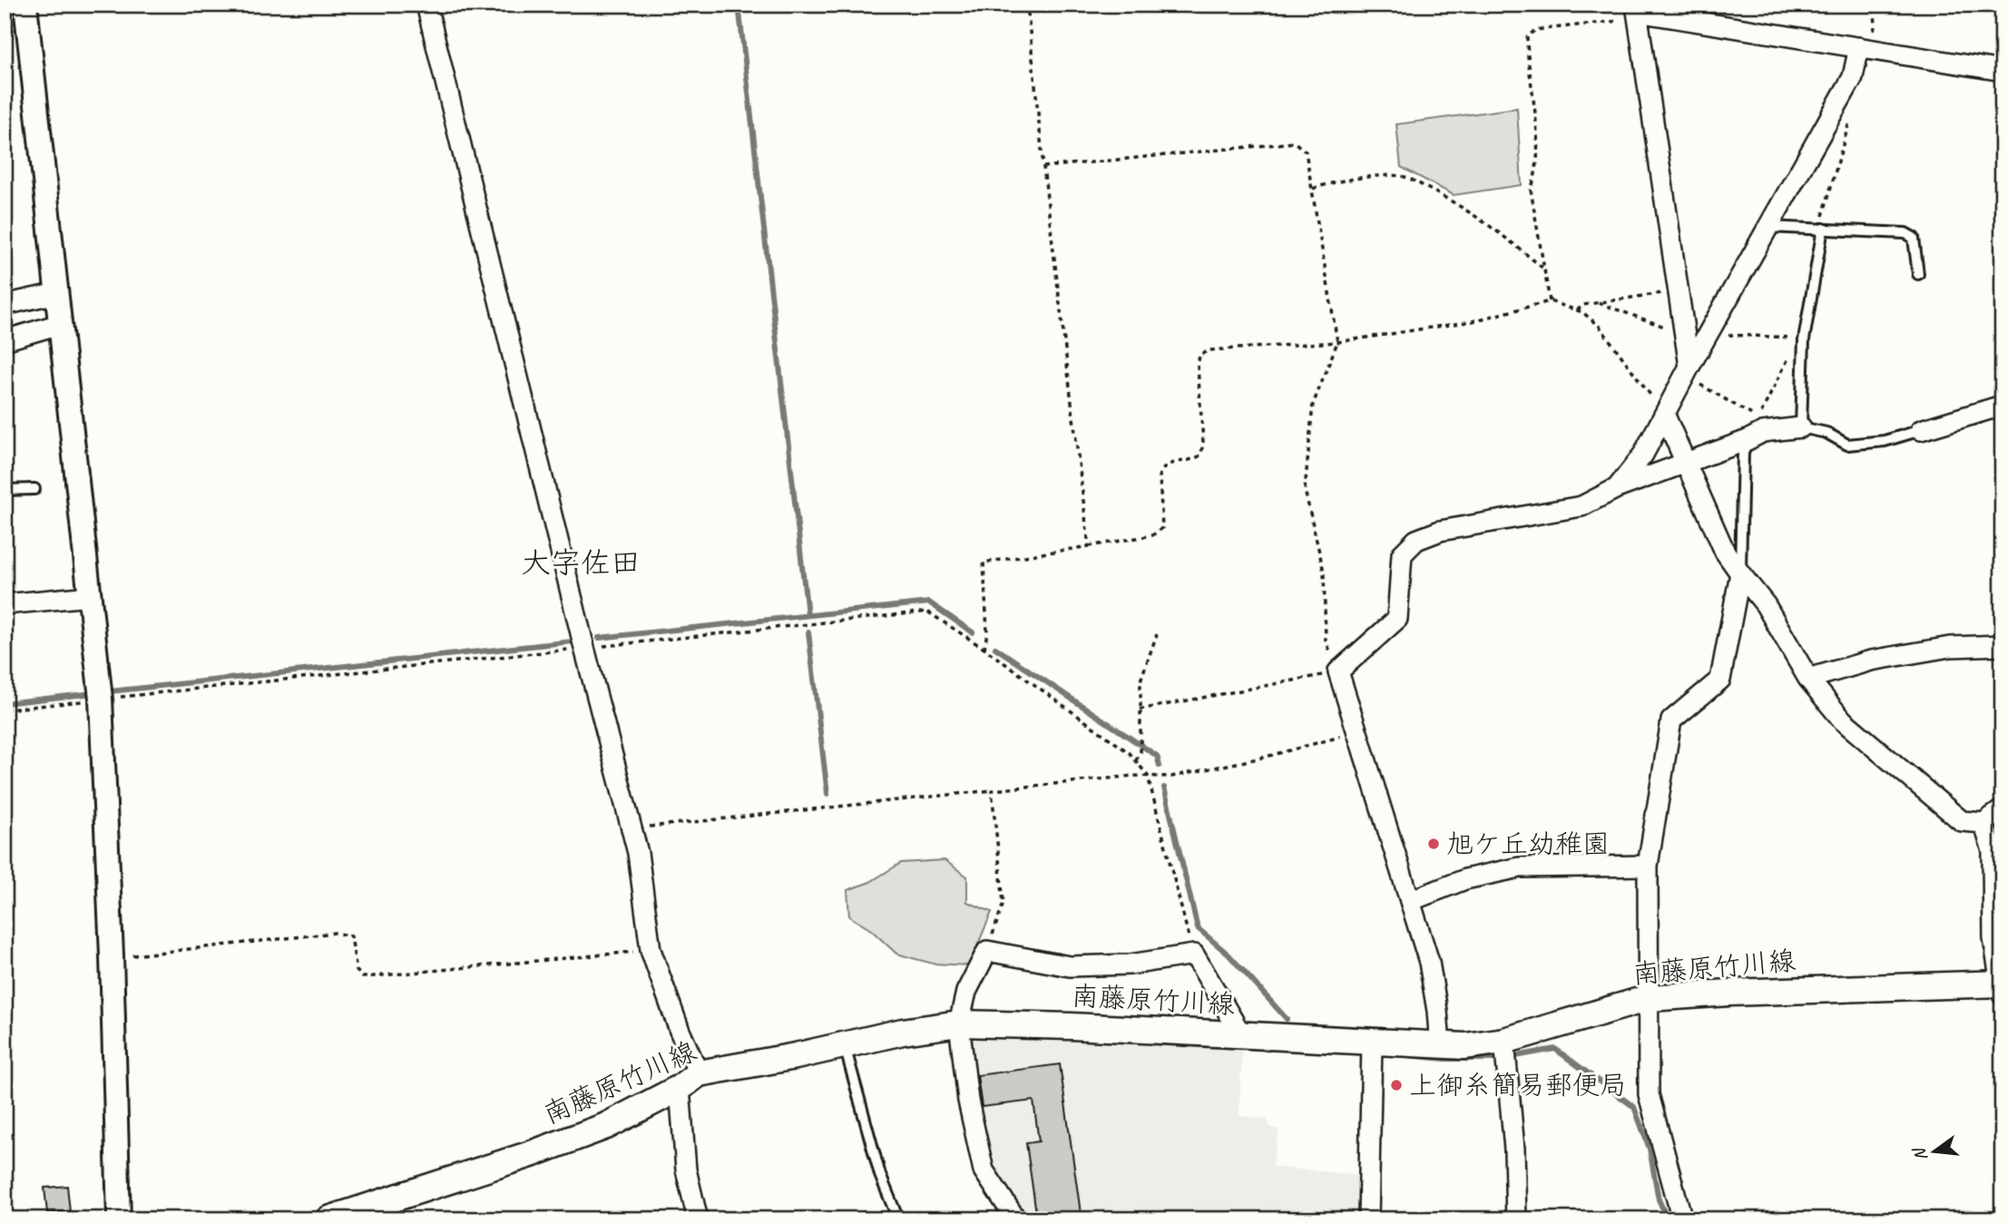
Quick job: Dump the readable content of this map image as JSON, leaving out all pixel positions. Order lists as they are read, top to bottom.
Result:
{
  "streets": {
    "main road": ["南藤原竹川線"]
  },
  "districts": ["大字佐田"],
  "places": ["旭ケ丘幼稚園", "上御糸簡易郵便局"],
  "north": "left"
}
